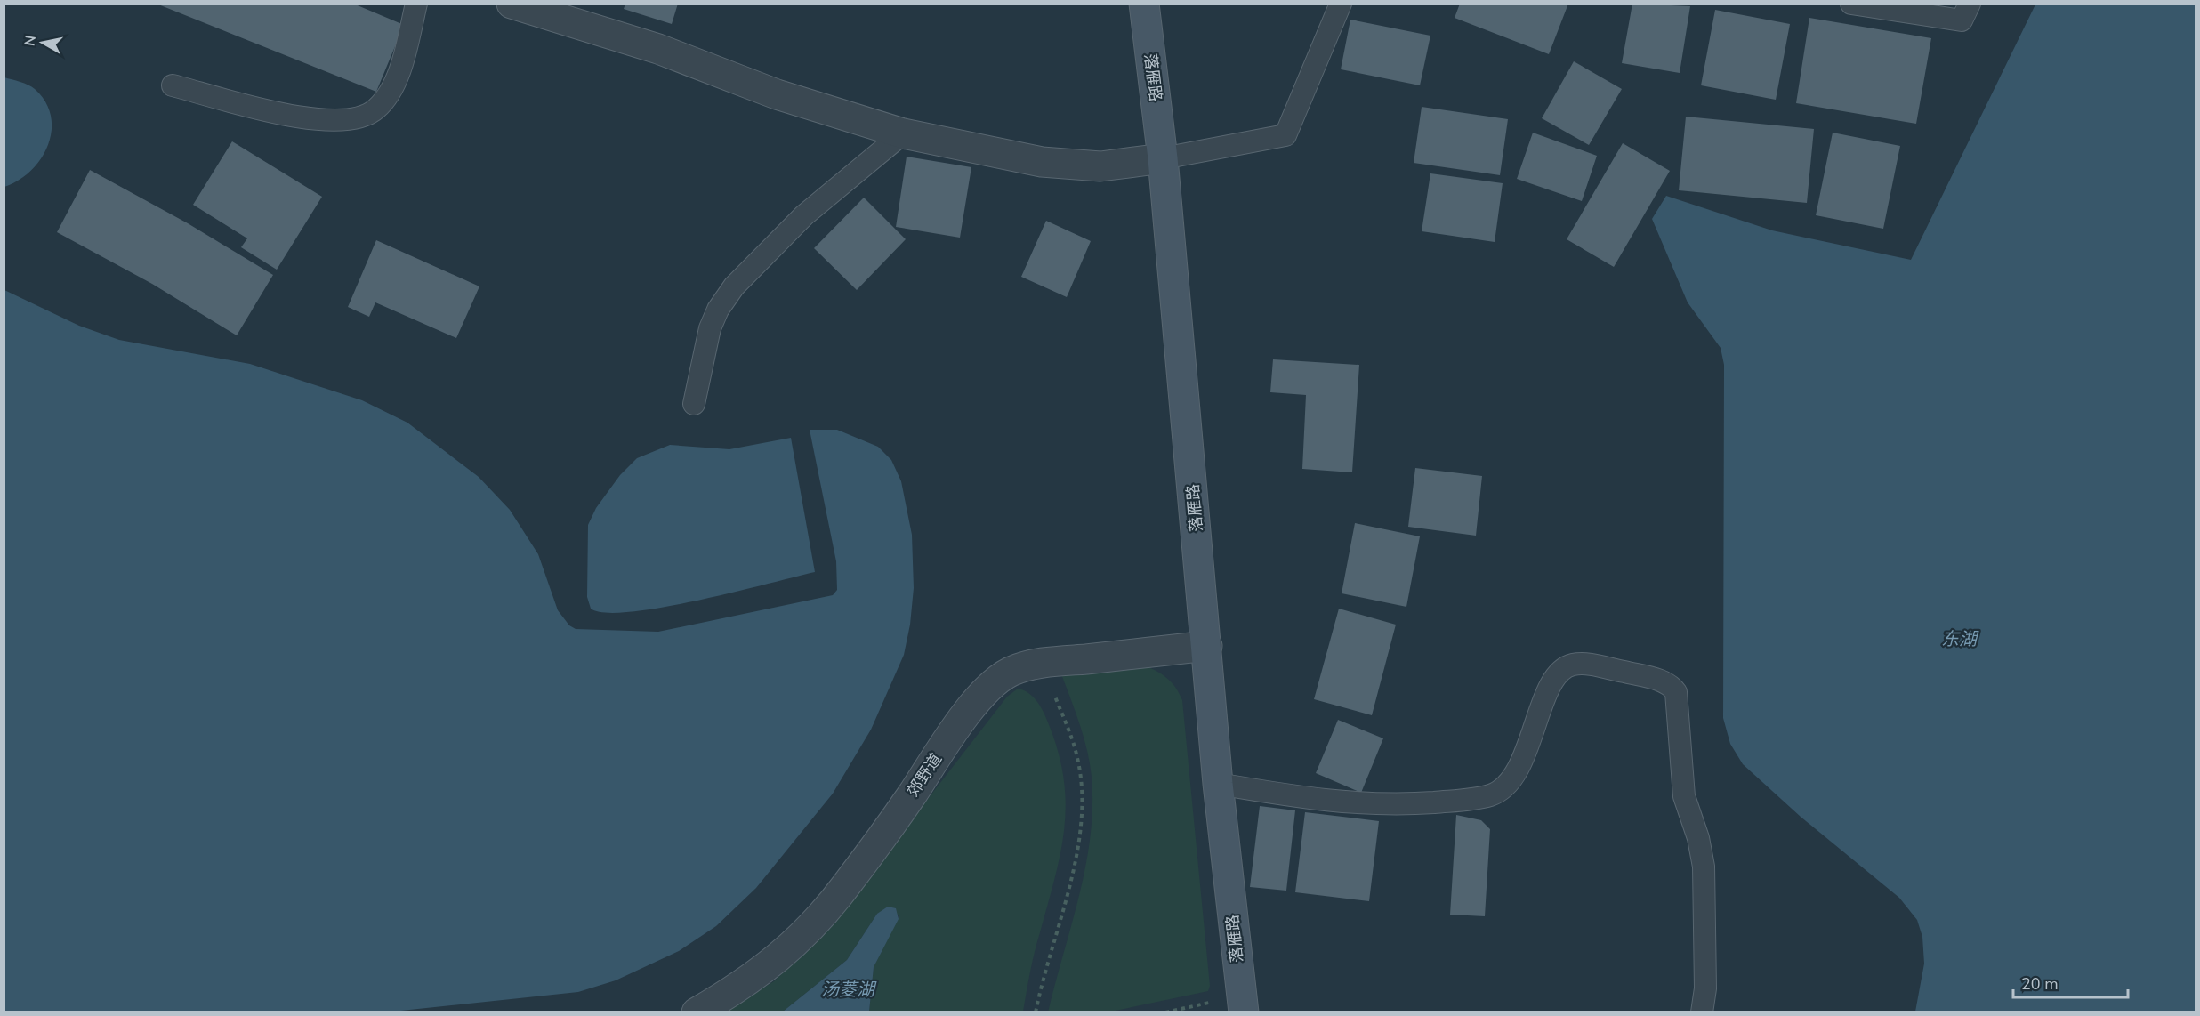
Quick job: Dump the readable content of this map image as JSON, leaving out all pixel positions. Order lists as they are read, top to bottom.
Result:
{
  "streets": {
    "street": ["落雁路", "郊野道"]
  },
  "crossings": [
    ["落雁路", "郊野道"]
  ],
  "water": ["东湖", "汤菱湖"],
  "scale_bar": "20 m",
  "north": "left"
}
